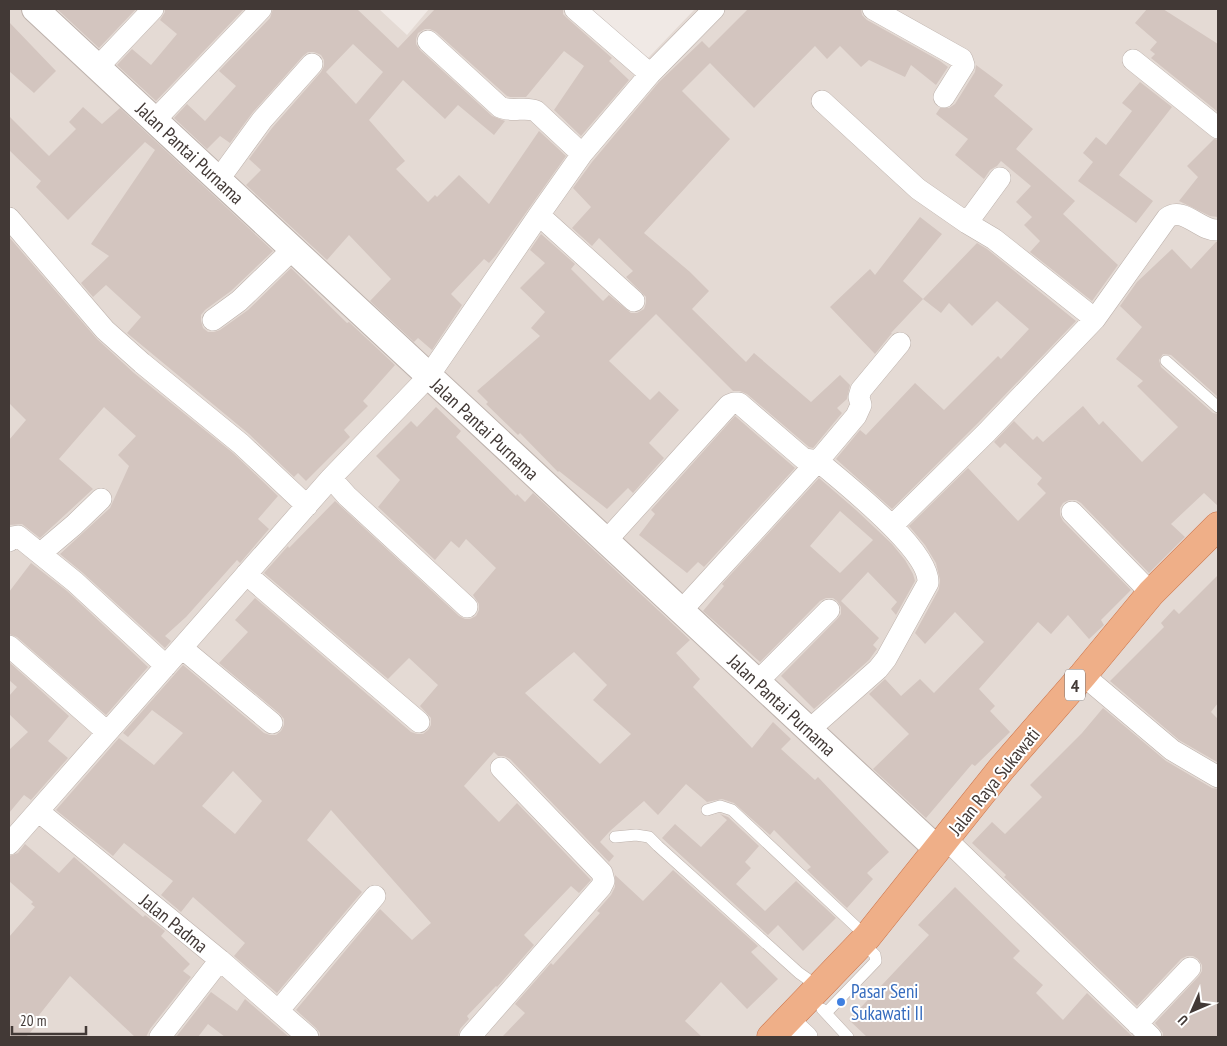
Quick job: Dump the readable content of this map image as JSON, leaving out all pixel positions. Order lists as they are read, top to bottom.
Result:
{
  "streets": {
    "highway": ["4", "Jalan Raya Sukawati"],
    "street": ["Jalan Pantai Purnama", "Jalan Padma"]
  },
  "crossings": [
    ["Jalan Pantai Purnama", "Jalan Raya Sukawati"]
  ],
  "places": ["Pasar Seni Sukawati II"],
  "scale_bar": "20 m",
  "north": "bottom left"
}
